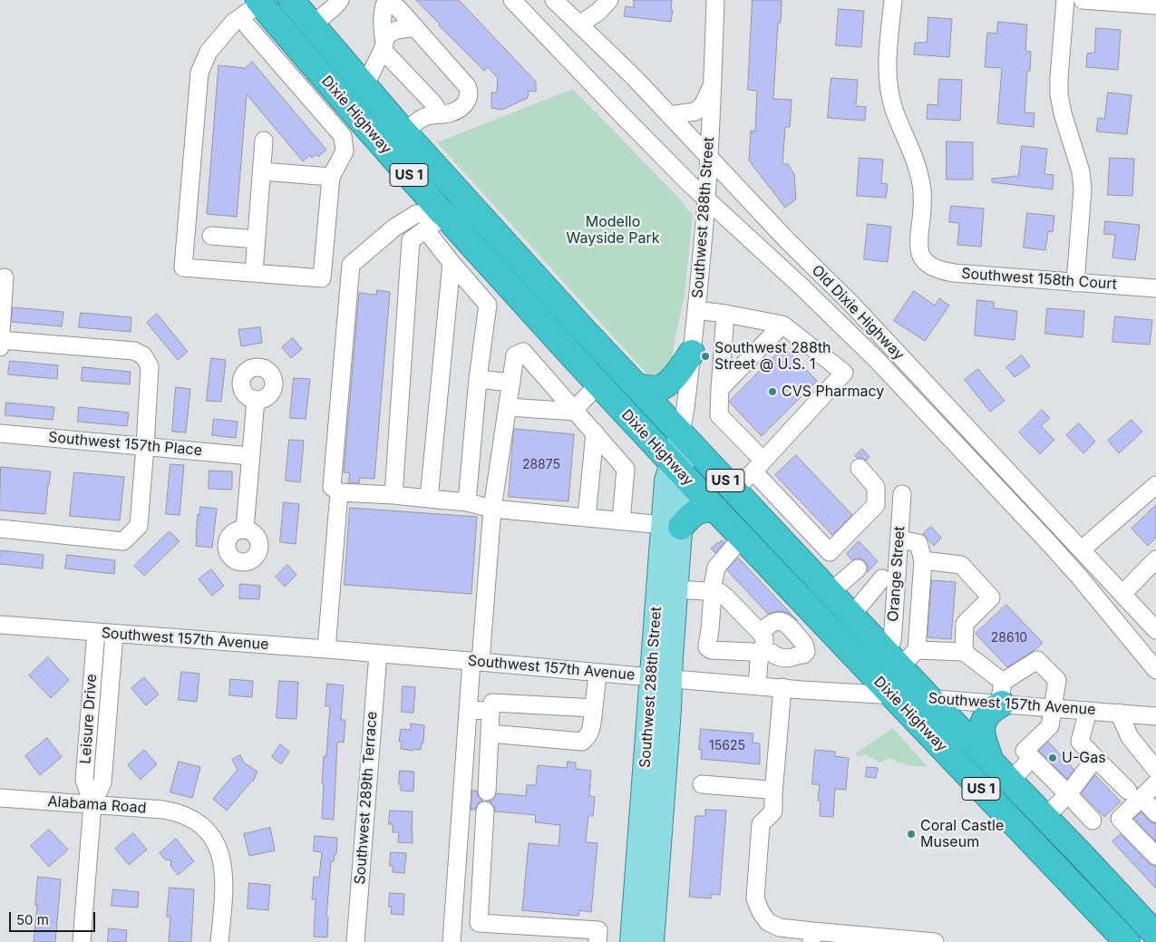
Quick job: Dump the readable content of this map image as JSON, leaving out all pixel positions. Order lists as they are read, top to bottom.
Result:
{
  "streets": {
    "highway": ["Dixie Highway", "US 1"],
    "main road": ["Southwest 288th Street"],
    "street": [
      "Southwest 158th Court",
      "Old Dixie Highway",
      "Southwest 157th Place",
      "Orange Street",
      "Southwest 157th Avenue",
      "Leisure Drive",
      "Southwest 289th Terrace",
      "Alabama Road"
    ]
  },
  "crossings": [
    ["Dixie Highway", "Southwest 288th Street"],
    ["Dixie Highway", "Orange Street"],
    ["Dixie Highway", "Southwest 157th Avenue"],
    ["Southwest 288th Street", "Old Dixie Highway"],
    ["Southwest 288th Street", "Southwest 157th Avenue"],
    ["Southwest 157th Avenue", "Leisure Drive"],
    ["Southwest 157th Avenue", "Southwest 289th Terrace"],
    ["Leisure Drive", "Alabama Road"]
  ],
  "parks": ["Modello Wayside Park"],
  "places": [
    "Southwest 288th Street @ U.S. 1",
    "CVS Pharmacy",
    "U-Gas",
    "Coral Castle Museum"
  ],
  "house_numbers": ["28875", "28610", "15625"],
  "scale_bar": "50 m"
}
